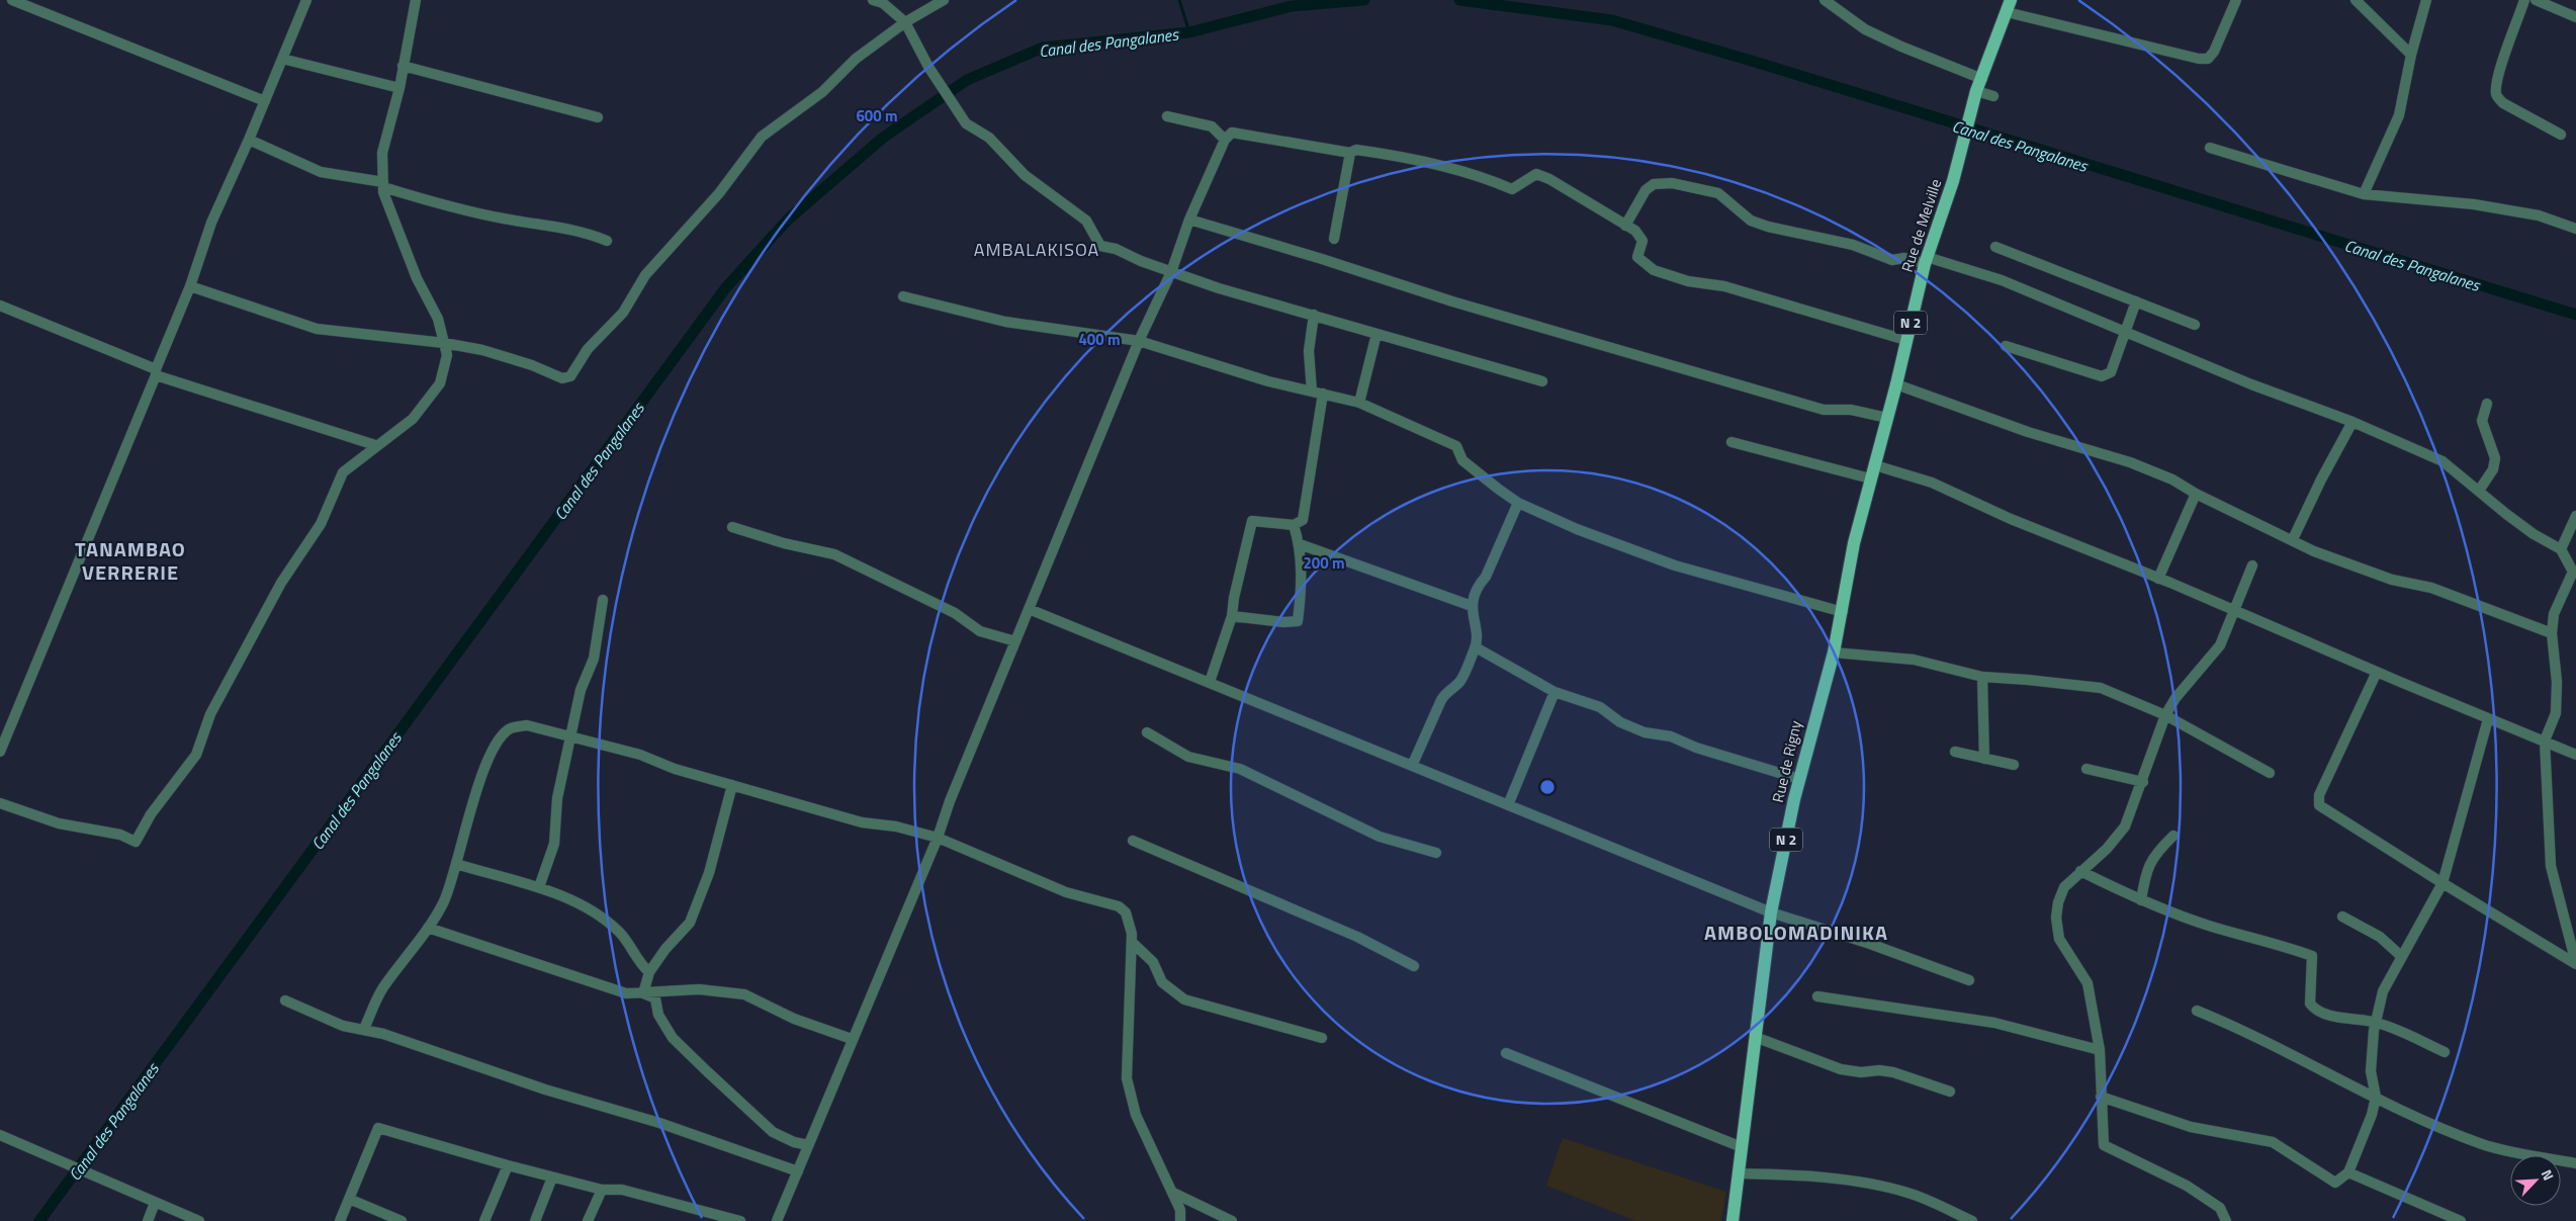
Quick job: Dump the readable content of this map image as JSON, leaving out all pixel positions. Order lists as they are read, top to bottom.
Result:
{
  "streets": {
    "main road": ["Rue de Melville", "N 2", "Rue de Rigny"]
  },
  "crossings": [
    ["Rue de Melville", "Rue de Rigny"]
  ],
  "districts": ["AMBALAKISOA", "TANAMBAO VERRERIE", "AMBOLOMADINIKA"],
  "water": ["Canal des Pangalanes"],
  "north": "top right",
  "rings": ["600 m", "400 m", "200 m"]
}
